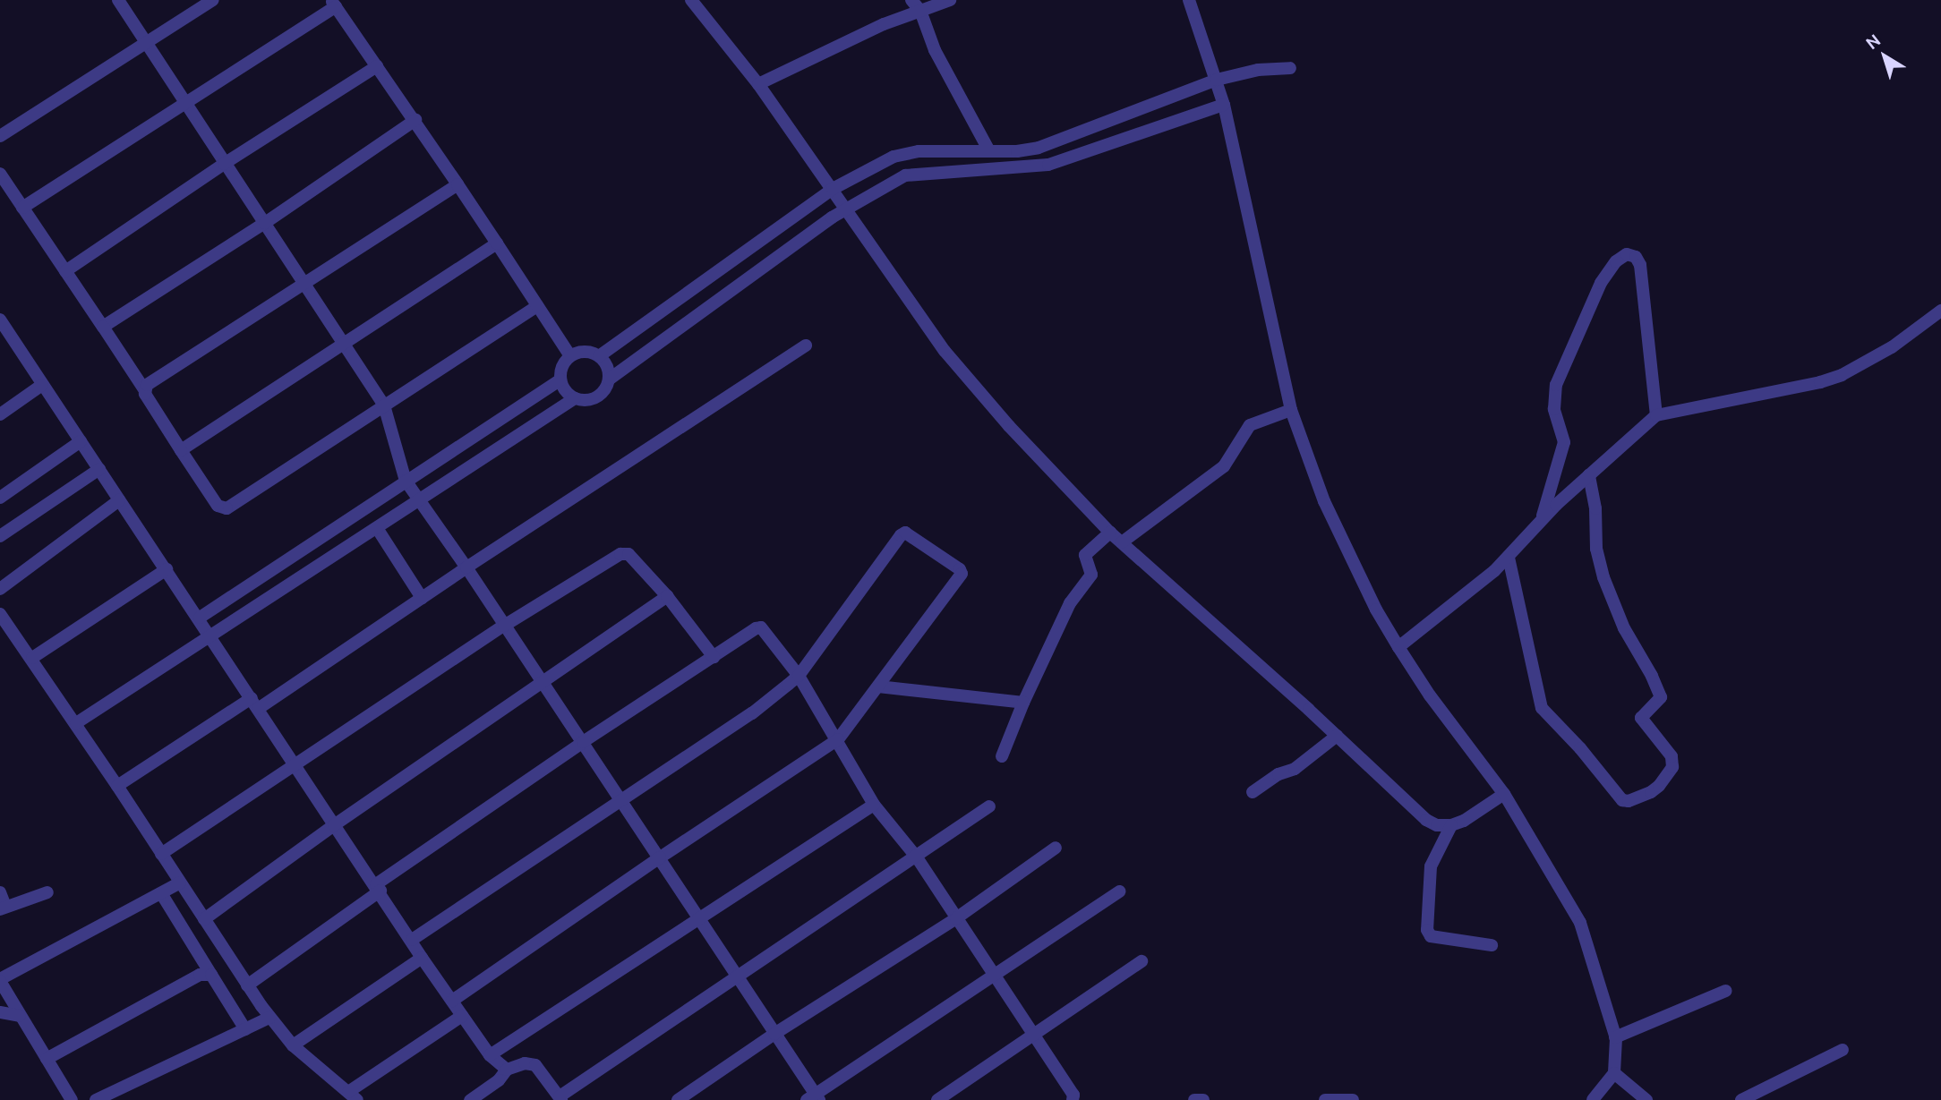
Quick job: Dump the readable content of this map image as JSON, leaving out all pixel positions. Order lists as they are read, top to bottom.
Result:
{
  "north": "top left"
}
